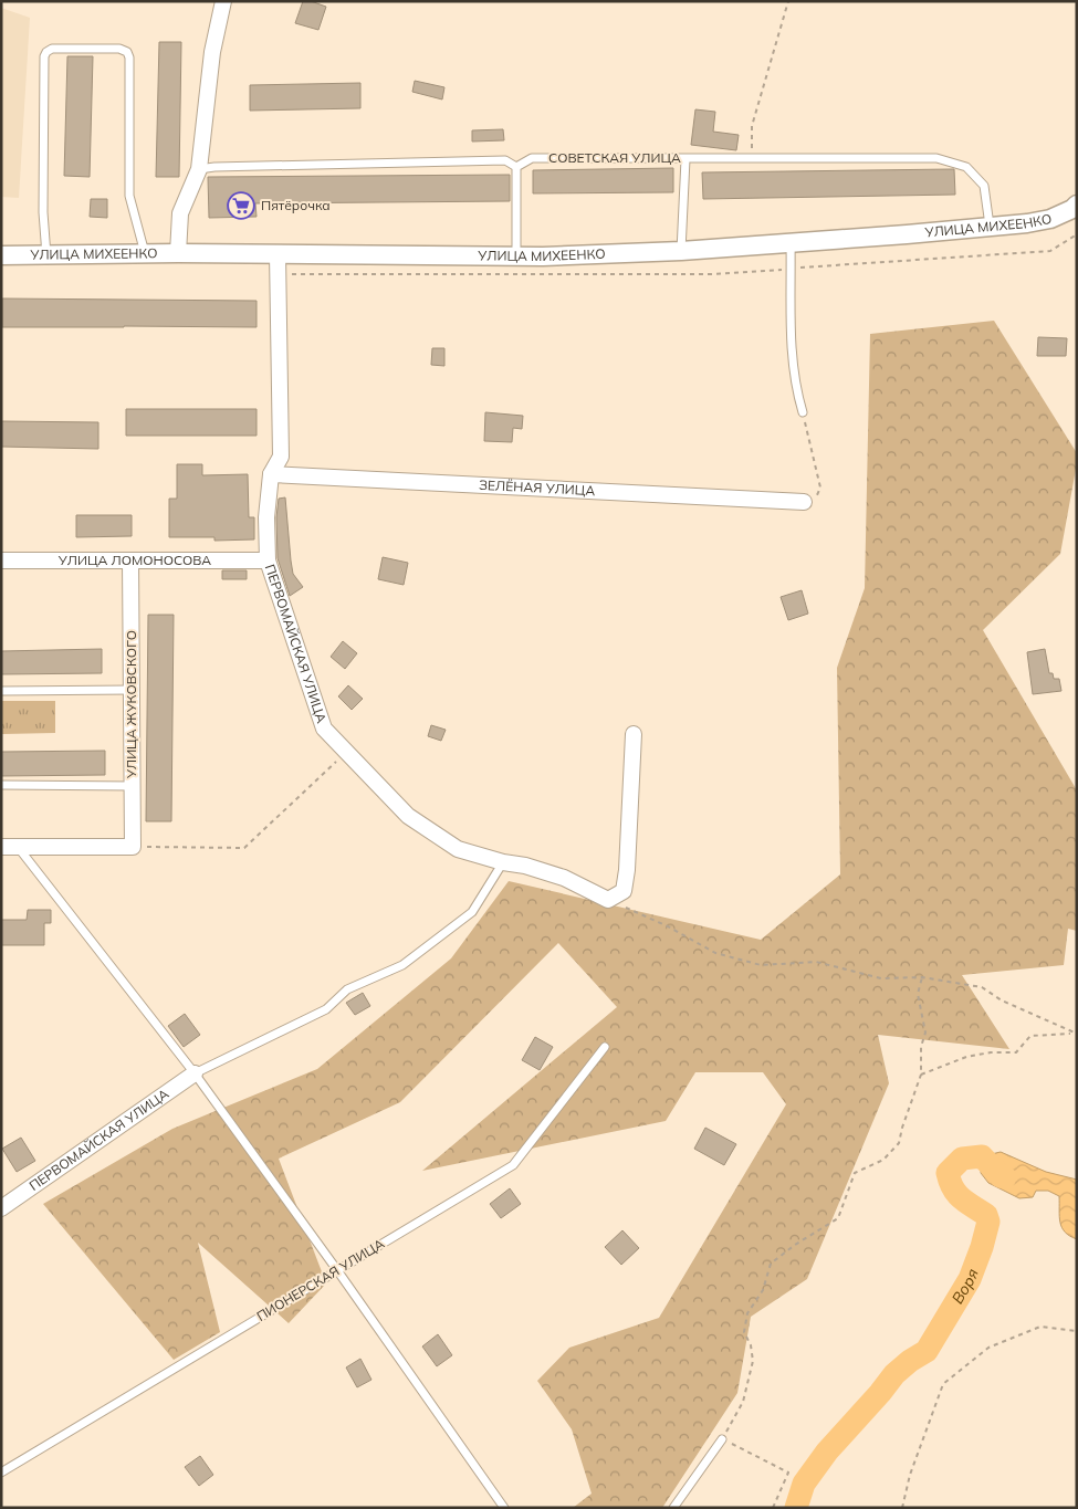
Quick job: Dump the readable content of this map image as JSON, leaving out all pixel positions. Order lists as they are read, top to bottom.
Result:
{
  "streets": {
    "street": [
      "УЛИЦА МИХЕЕНКО",
      "ЗЕЛЁНАЯ УЛИЦА",
      "УЛИЦА ЛОМОНОСОВА",
      "ПЕРВОМАЙСКАЯ УЛИЦА",
      "УЛИЦА ЖУКОВСКОГО"
    ],
    "lane": ["СОВЕТСКАЯ УЛИЦА", "ПИОНЕРСКАЯ УЛИЦА"]
  },
  "crossings": [
    ["СОВЕТСКАЯ УЛИЦА", "УЛИЦА МИХЕЕНКО"],
    ["УЛИЦА МИХЕЕНКО", "ПЕРВОМАЙСКАЯ УЛИЦА"],
    ["ЗЕЛЁНАЯ УЛИЦА", "ПЕРВОМАЙСКАЯ УЛИЦА"],
    ["УЛИЦА ЛОМОНОСОВА", "ПЕРВОМАЙСКАЯ УЛИЦА"],
    ["УЛИЦА ЛОМОНОСОВА", "УЛИЦА ЖУКОВСКОГО"]
  ],
  "water": ["Воря"],
  "places": {
    "supermarket": ["Пятёрочка"]
  }
}
